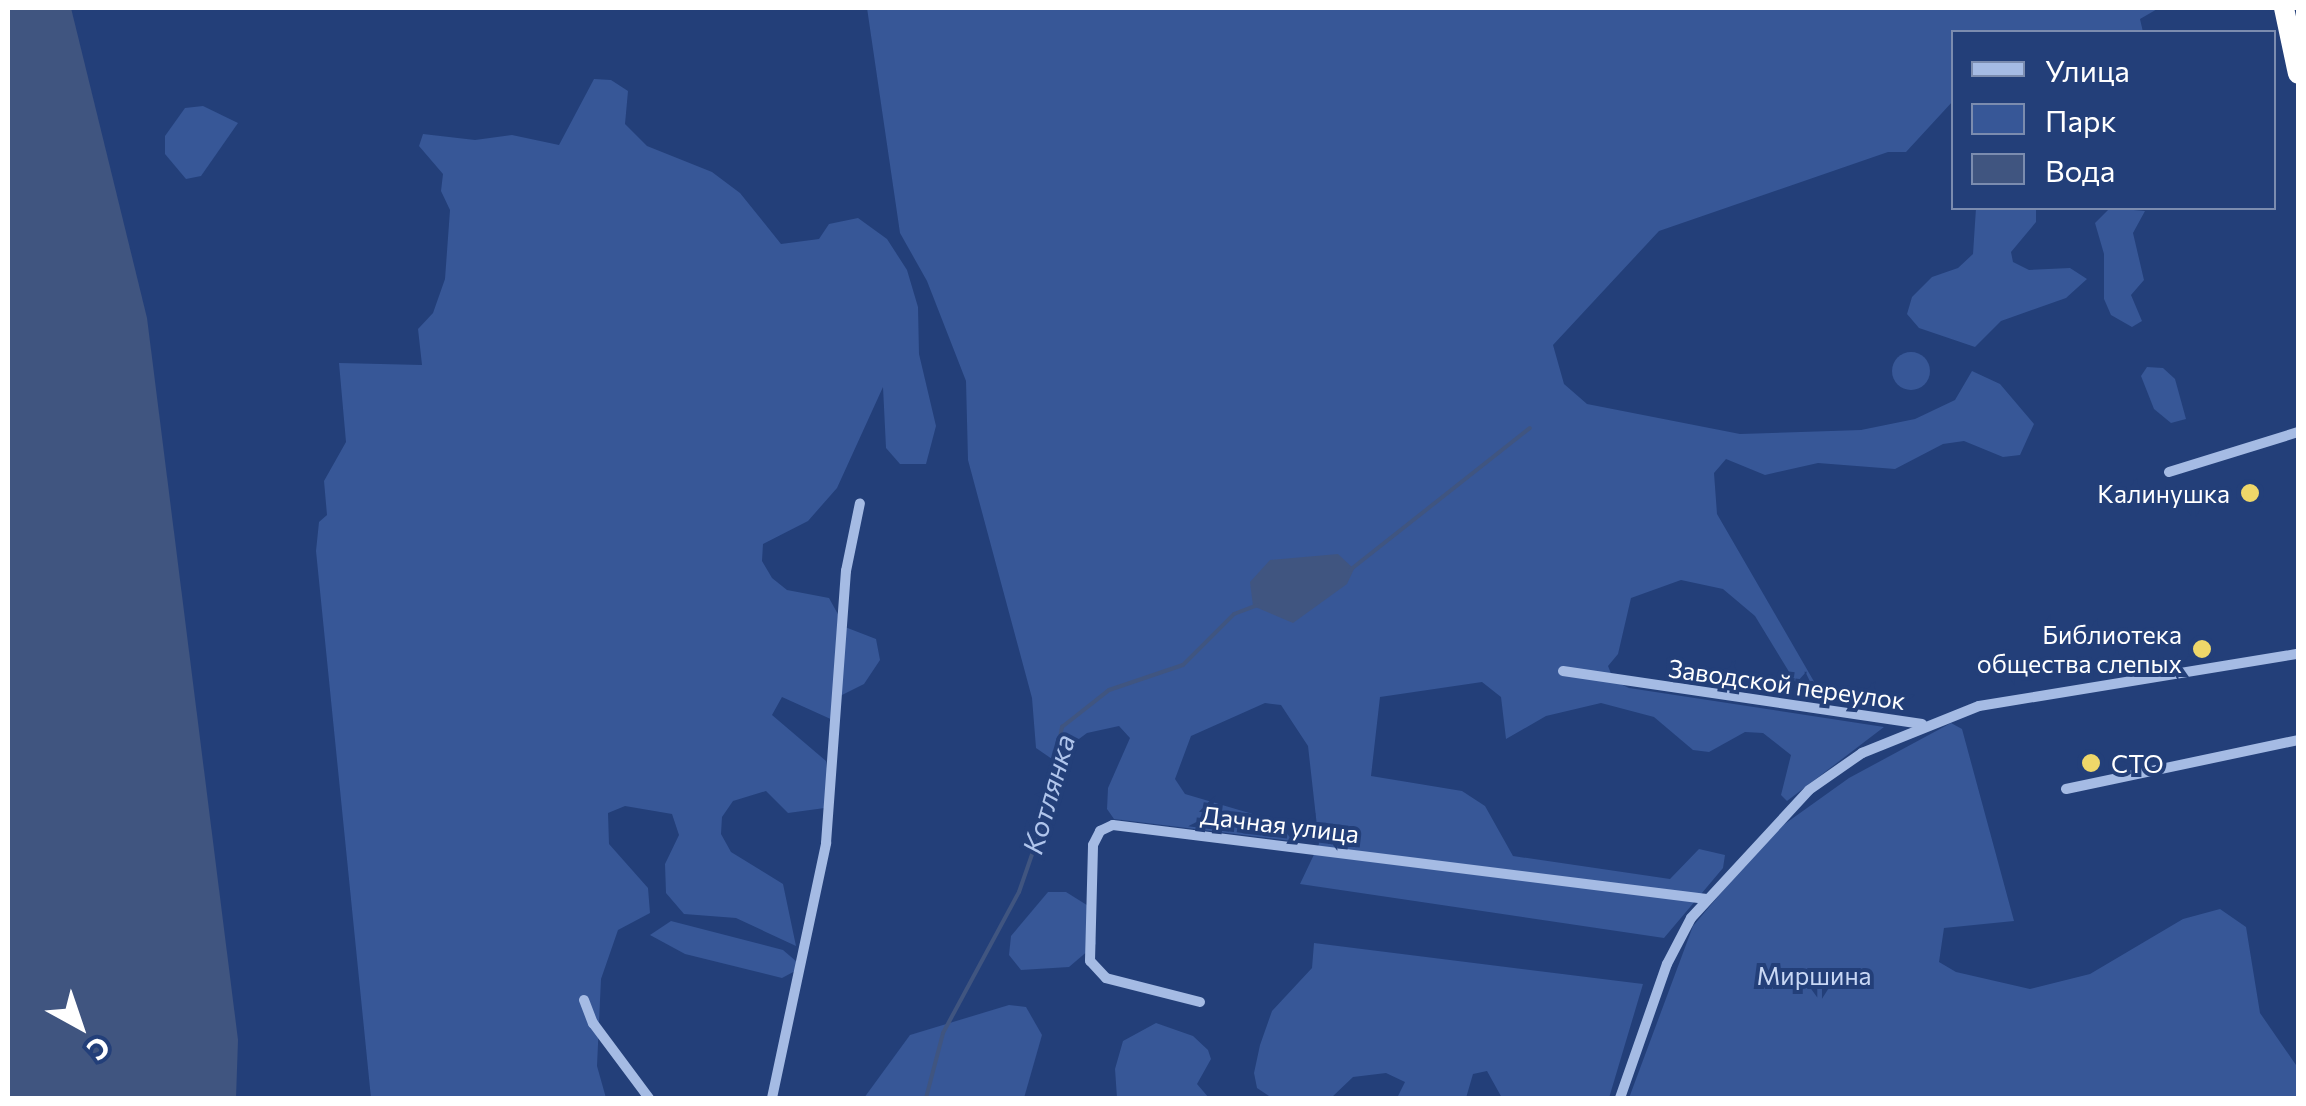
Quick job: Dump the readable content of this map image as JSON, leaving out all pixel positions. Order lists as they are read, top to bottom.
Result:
{
  "streets": {
    "street": ["Заводской переулок", "Дачная улица"]
  },
  "water": ["Котлянка"],
  "parks": ["Миршина"],
  "places": ["Калинушка", "Библиотека общества слепых", "СТО"],
  "legend": ["Улица", "Парк", "Вода"],
  "north": "bottom right"
}
